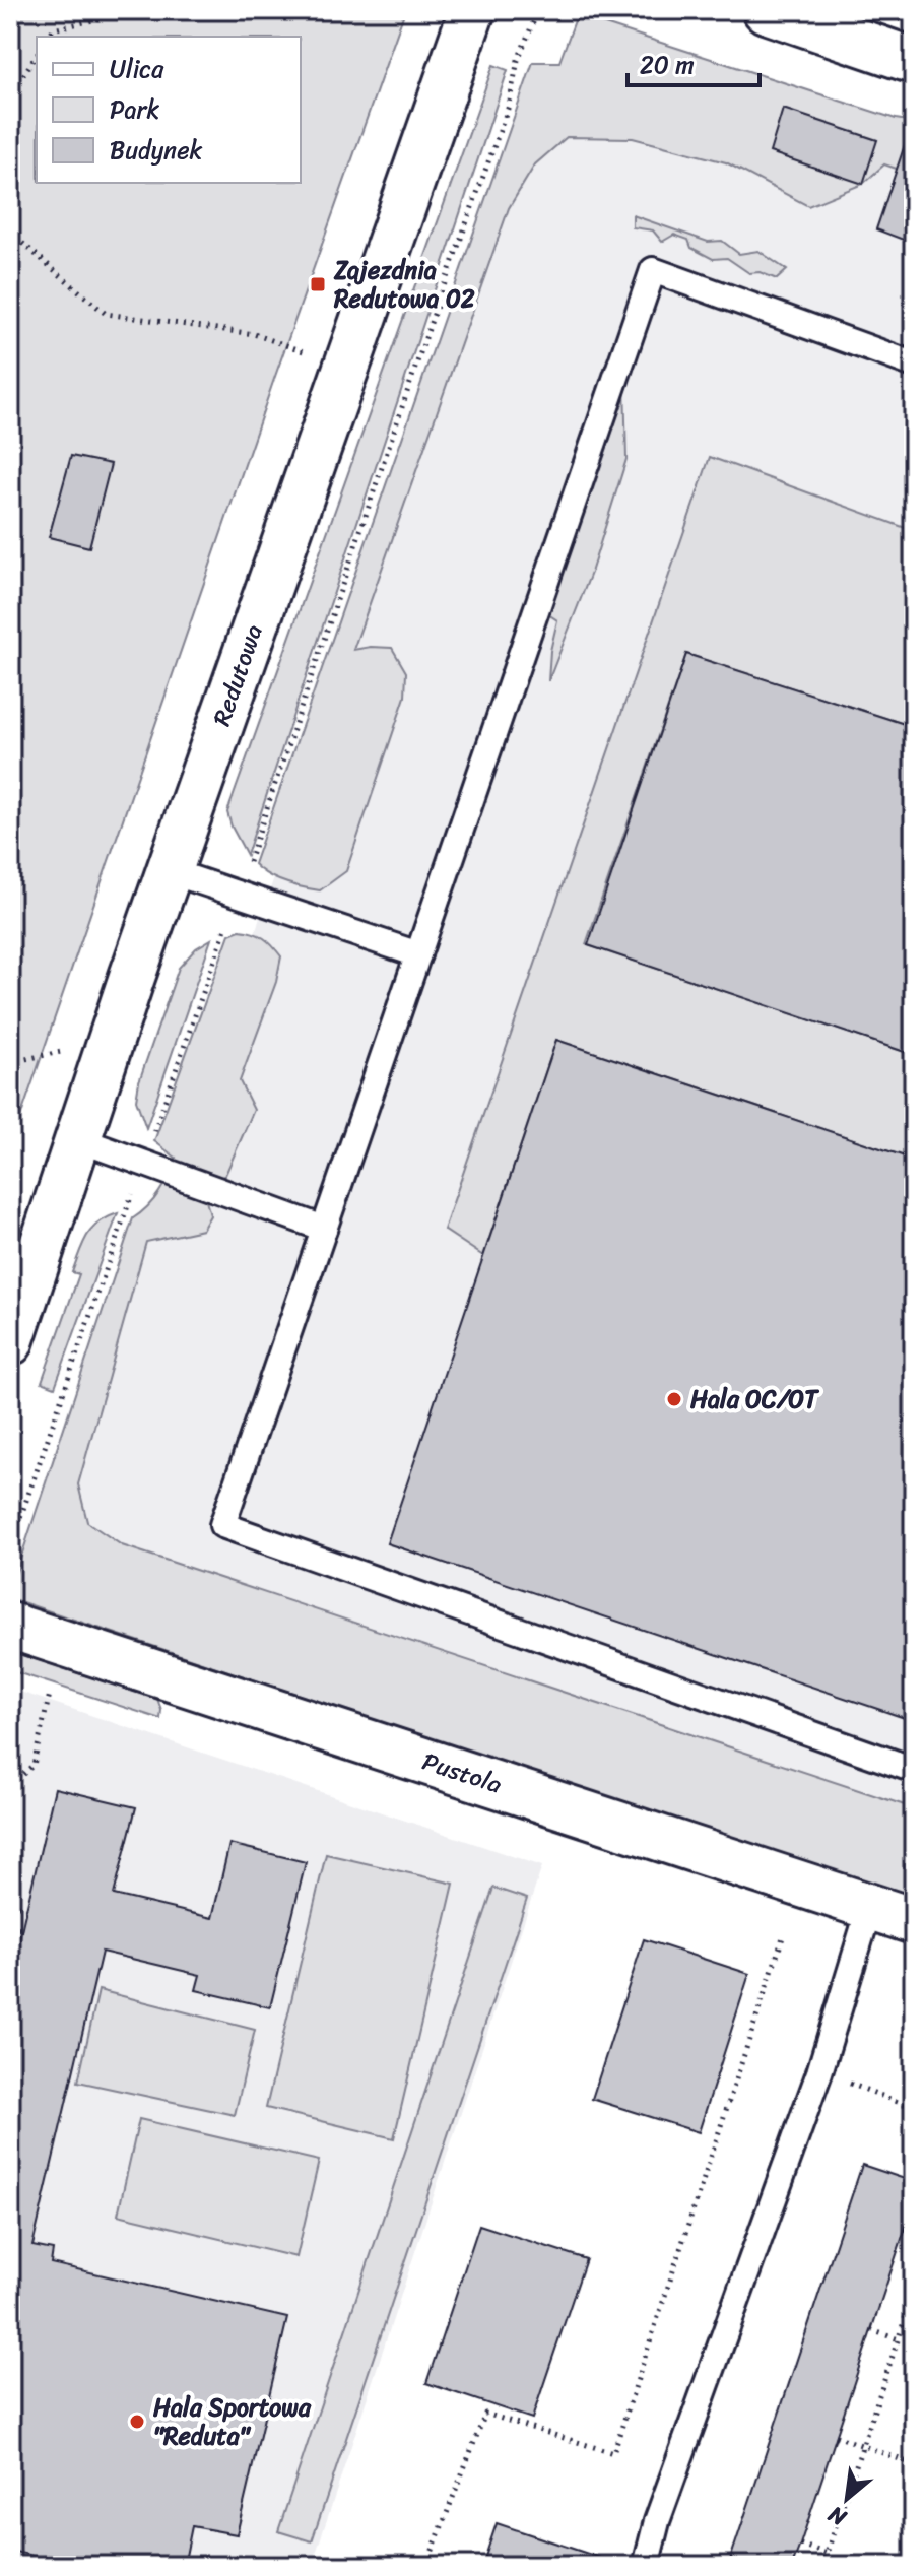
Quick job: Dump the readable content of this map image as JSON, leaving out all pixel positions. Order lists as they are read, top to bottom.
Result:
{
  "streets": {
    "street": ["Redutowa", "Pustola"]
  },
  "places": {
    "transit": ["Zajezdnia Redutowa 02"],
    "other": ["Hala OC/OT", "Hala Sportowa \"Reduta\""]
  },
  "legend": ["Ulica", "Park", "Budynek"],
  "scale_bar": "20 m",
  "north": "bottom left"
}
